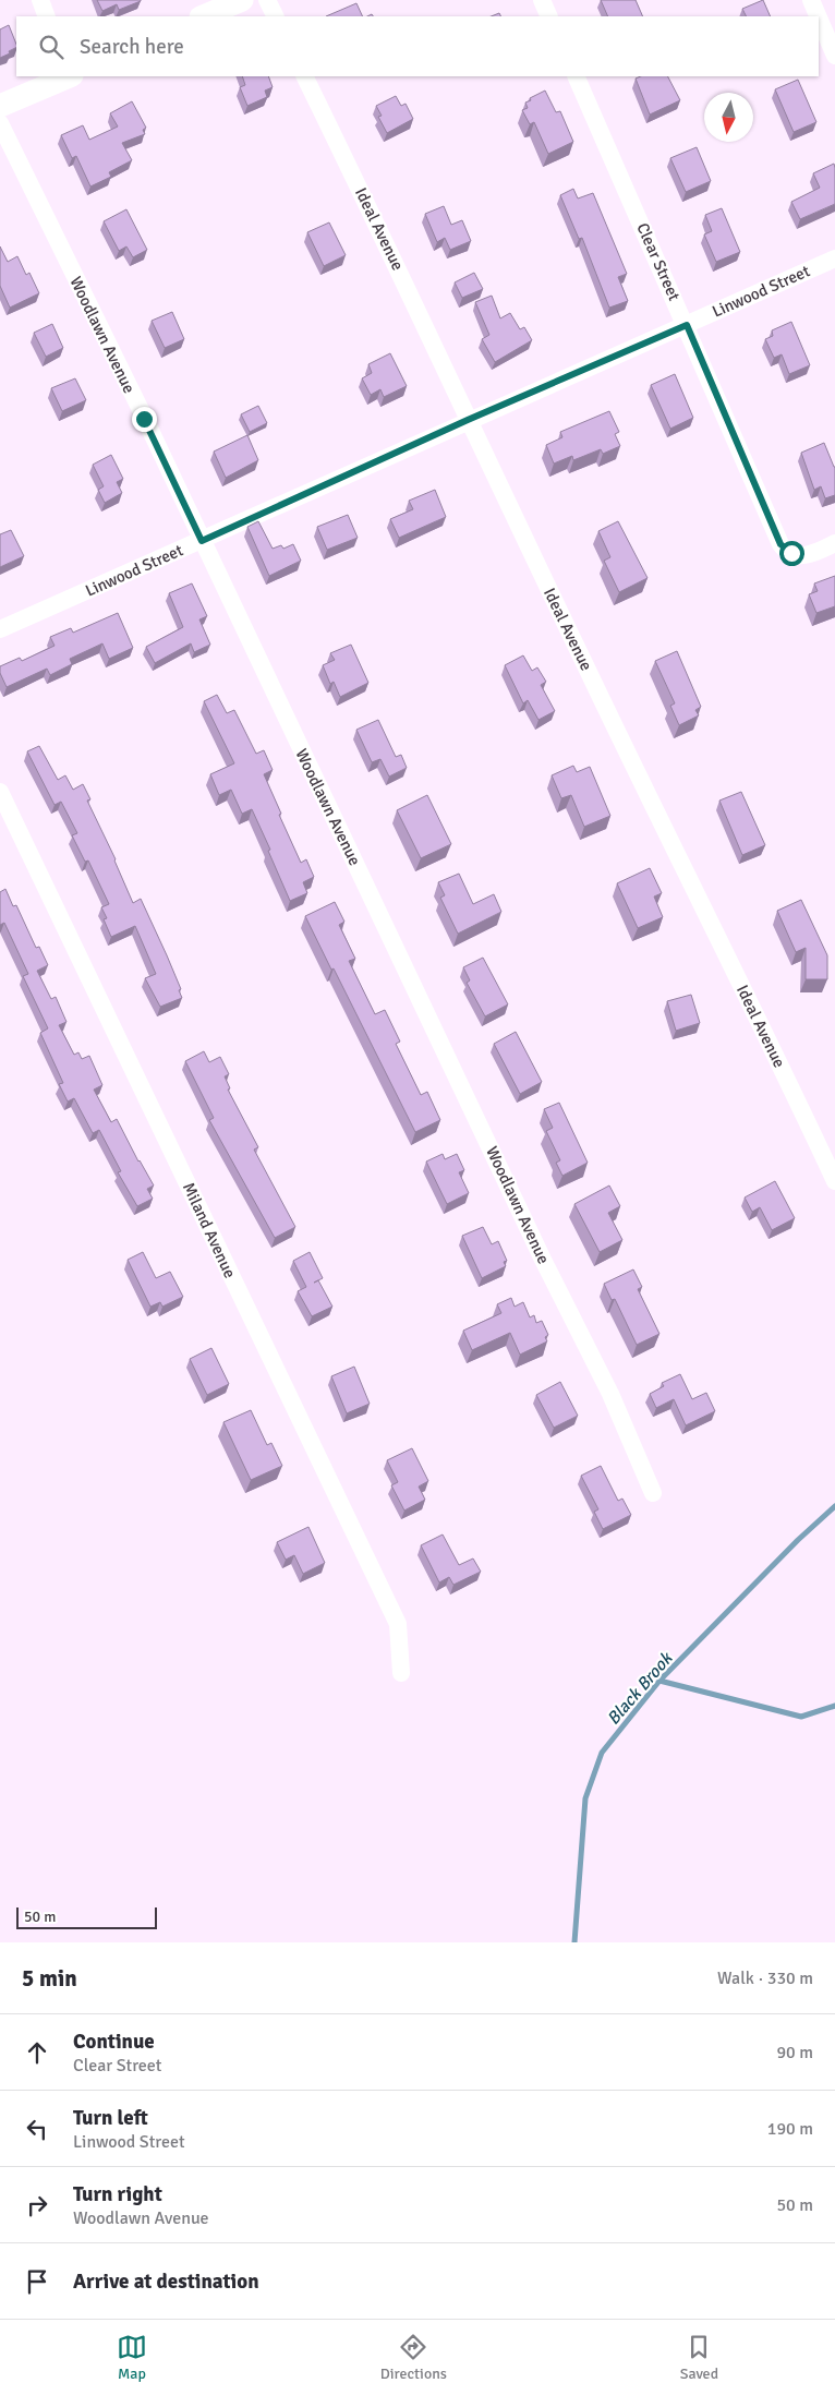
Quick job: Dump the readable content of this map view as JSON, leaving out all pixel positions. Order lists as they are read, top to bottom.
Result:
{
  "streets": {
    "street": [
      "Ideal Avenue",
      "Clear Street",
      "Linwood Street",
      "Woodlawn Avenue",
      "Miland Avenue"
    ]
  },
  "crossings": [
    ["Ideal Avenue", "Linwood Street"],
    ["Clear Street", "Linwood Street"],
    ["Linwood Street", "Woodlawn Avenue"]
  ],
  "water": ["Black Brook"],
  "scale_bar": "50 m",
  "north": "bottom",
  "page": {
    "search": "Search here",
    "scale": "50 m",
    "heading": ["5 min", "Walk · 330 m"],
    "list": [
      ["Continue", "Clear Street", "90 m"],
      ["Turn left", "Linwood Street", "190 m"],
      ["Turn right", "Woodlawn Avenue", "50 m"],
      "Arrive at destination"
    ],
    "nav": ["Map", "Directions", "Saved"]
  }
}
